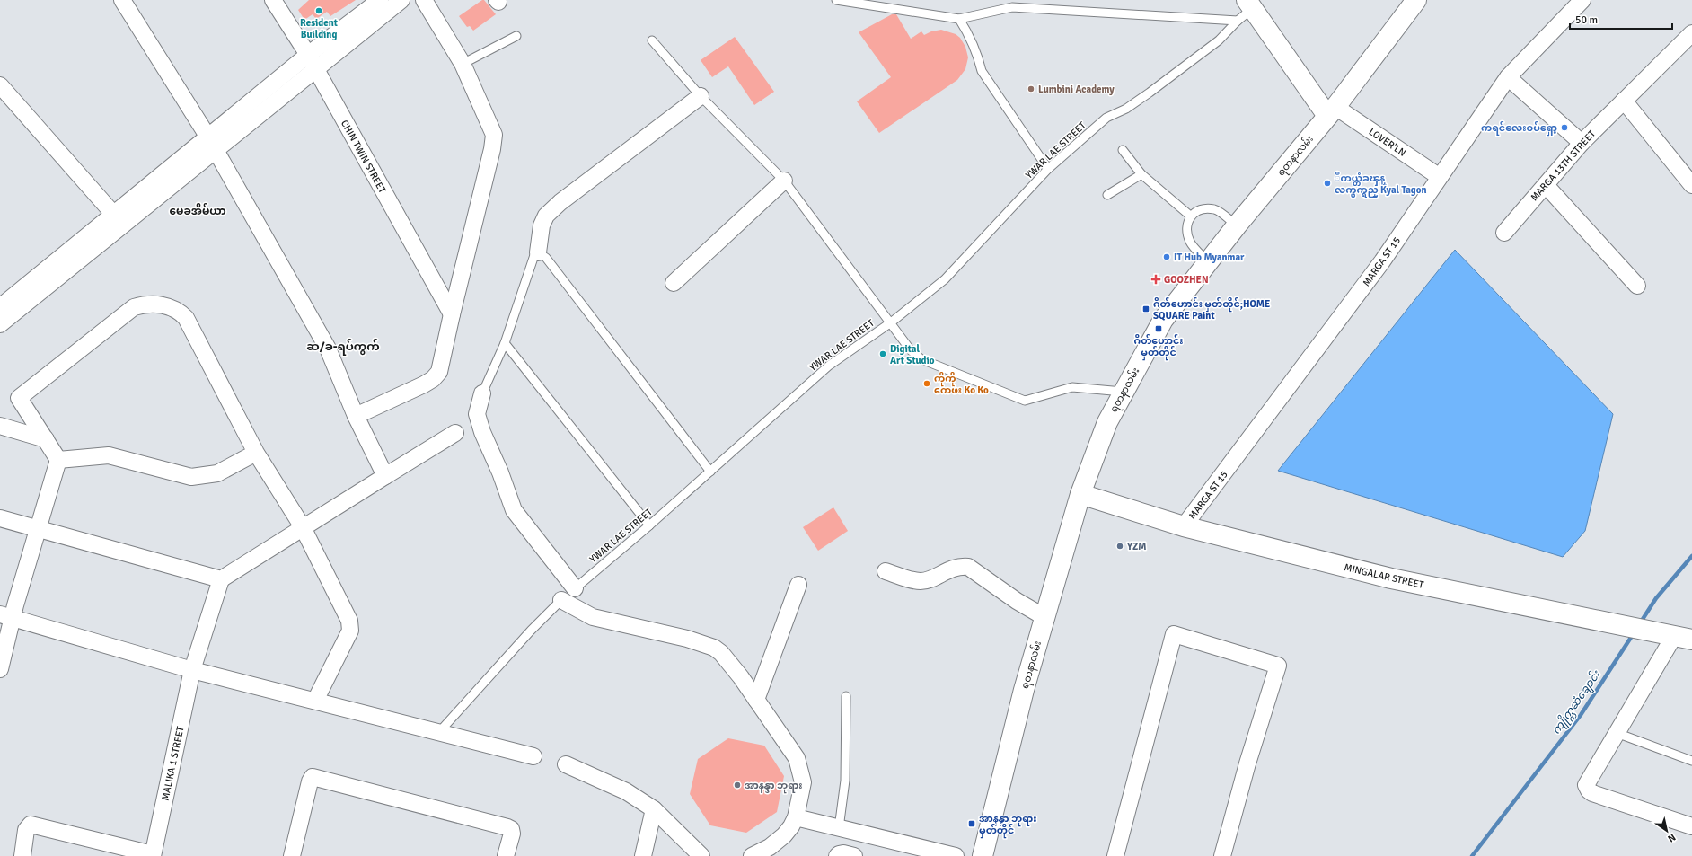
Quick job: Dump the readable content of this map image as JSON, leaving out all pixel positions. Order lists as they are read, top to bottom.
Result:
{
  "streets": {
    "main road": ["ရတနာလမ်း", "MINGALAR STREET"],
    "street": [
      "LOVER'LN",
      "CHIN TWIN STREET",
      "MARGA 13TH STREET",
      "MARGA ST 15",
      "MALIKA 1 STREET"
    ],
    "lane": ["YWAR LAE STREET"]
  },
  "crossings": [
    ["LOVER'LN", "ရတနာလမ်း"],
    ["LOVER'LN", "MARGA ST 15"],
    ["ရတနာလမ်း", "MINGALAR STREET"],
    ["MARGA ST 15", "MINGALAR STREET"]
  ],
  "districts": ["မေခအိမ်ယာ", "ဆ/ခ-ရပ်ကွက်"],
  "water": ["ကျိုက္ကဆံချောင်း"],
  "places": {
    "other": [
      "Resident Building",
      "Lumbini Academy",
      "ကရင်လေးဝပ်ရှော့",
      "ဳကယ္တံခၾန္ လက္ဖက္ရည္ Kyal Tagon",
      "IT Hub Myanmar",
      "Digital Art Studio",
      "ကိုကို ကေဖး Ko Ko",
      "YZM",
      "အာနန္ဒာ ဘုရား"
    ],
    "health": ["GOOZHEN"],
    "transit": ["ဂိတ်ဟောင်း မှတ်တိုင်;HOME SQUARE Paint", "ဂိတ်ဟောင်း မှတ်တိုင်", "အာနန္ဒာ ဘုရား မှတ်တိုင်"]
  },
  "scale_bar": "50 m",
  "north": "bottom right"
}
